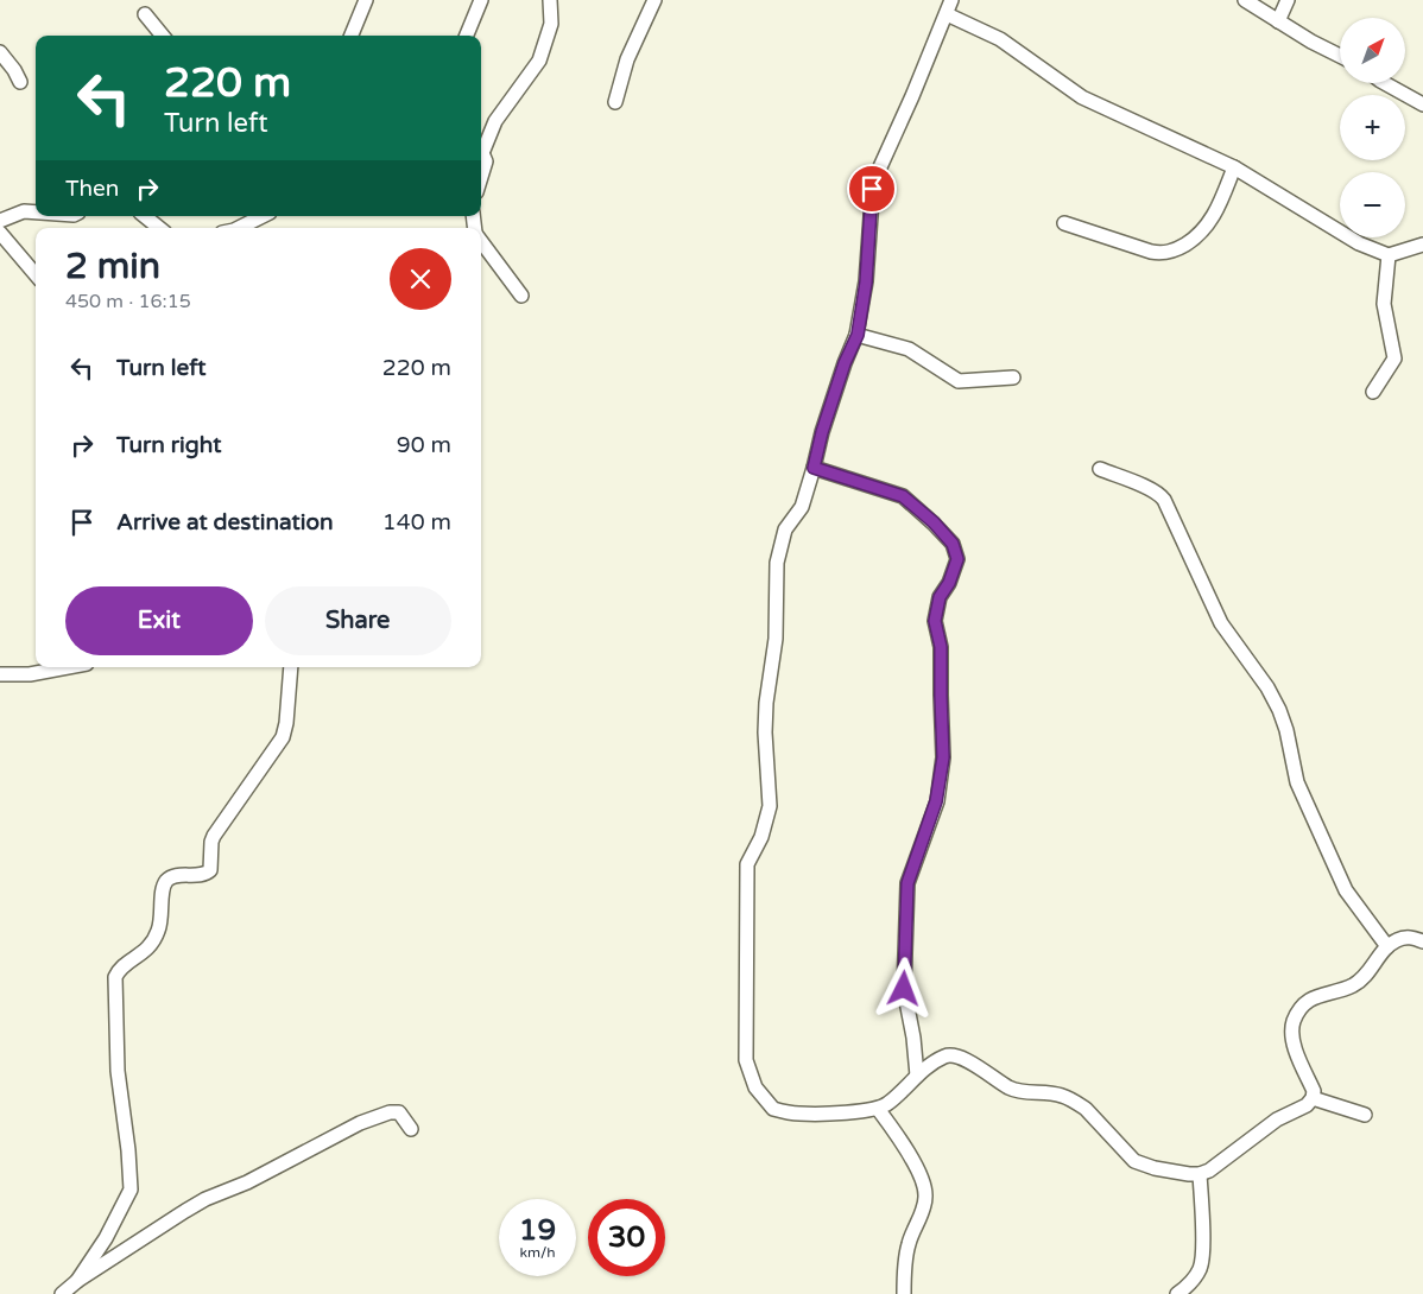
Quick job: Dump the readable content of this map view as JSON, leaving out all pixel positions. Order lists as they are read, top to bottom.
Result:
{
  "north": "top right",
  "page": {
    "map_buttons": ["+", "−"],
    "turn": ["220 m", "Turn left"],
    "then": "Then",
    "heading": ["2 min", "450 m · 16:15"],
    "list": [
      {
        "name": "Turn left",
        "value": "220 m"
      },
      {
        "name": "Turn right",
        "value": "90 m"
      },
      {
        "name": "Arrive at destination",
        "value": "140 m"
      }
    ],
    "buttons": ["Exit", "Share"],
    "speed": "19 km/h",
    "limit": "30"
  }
}
